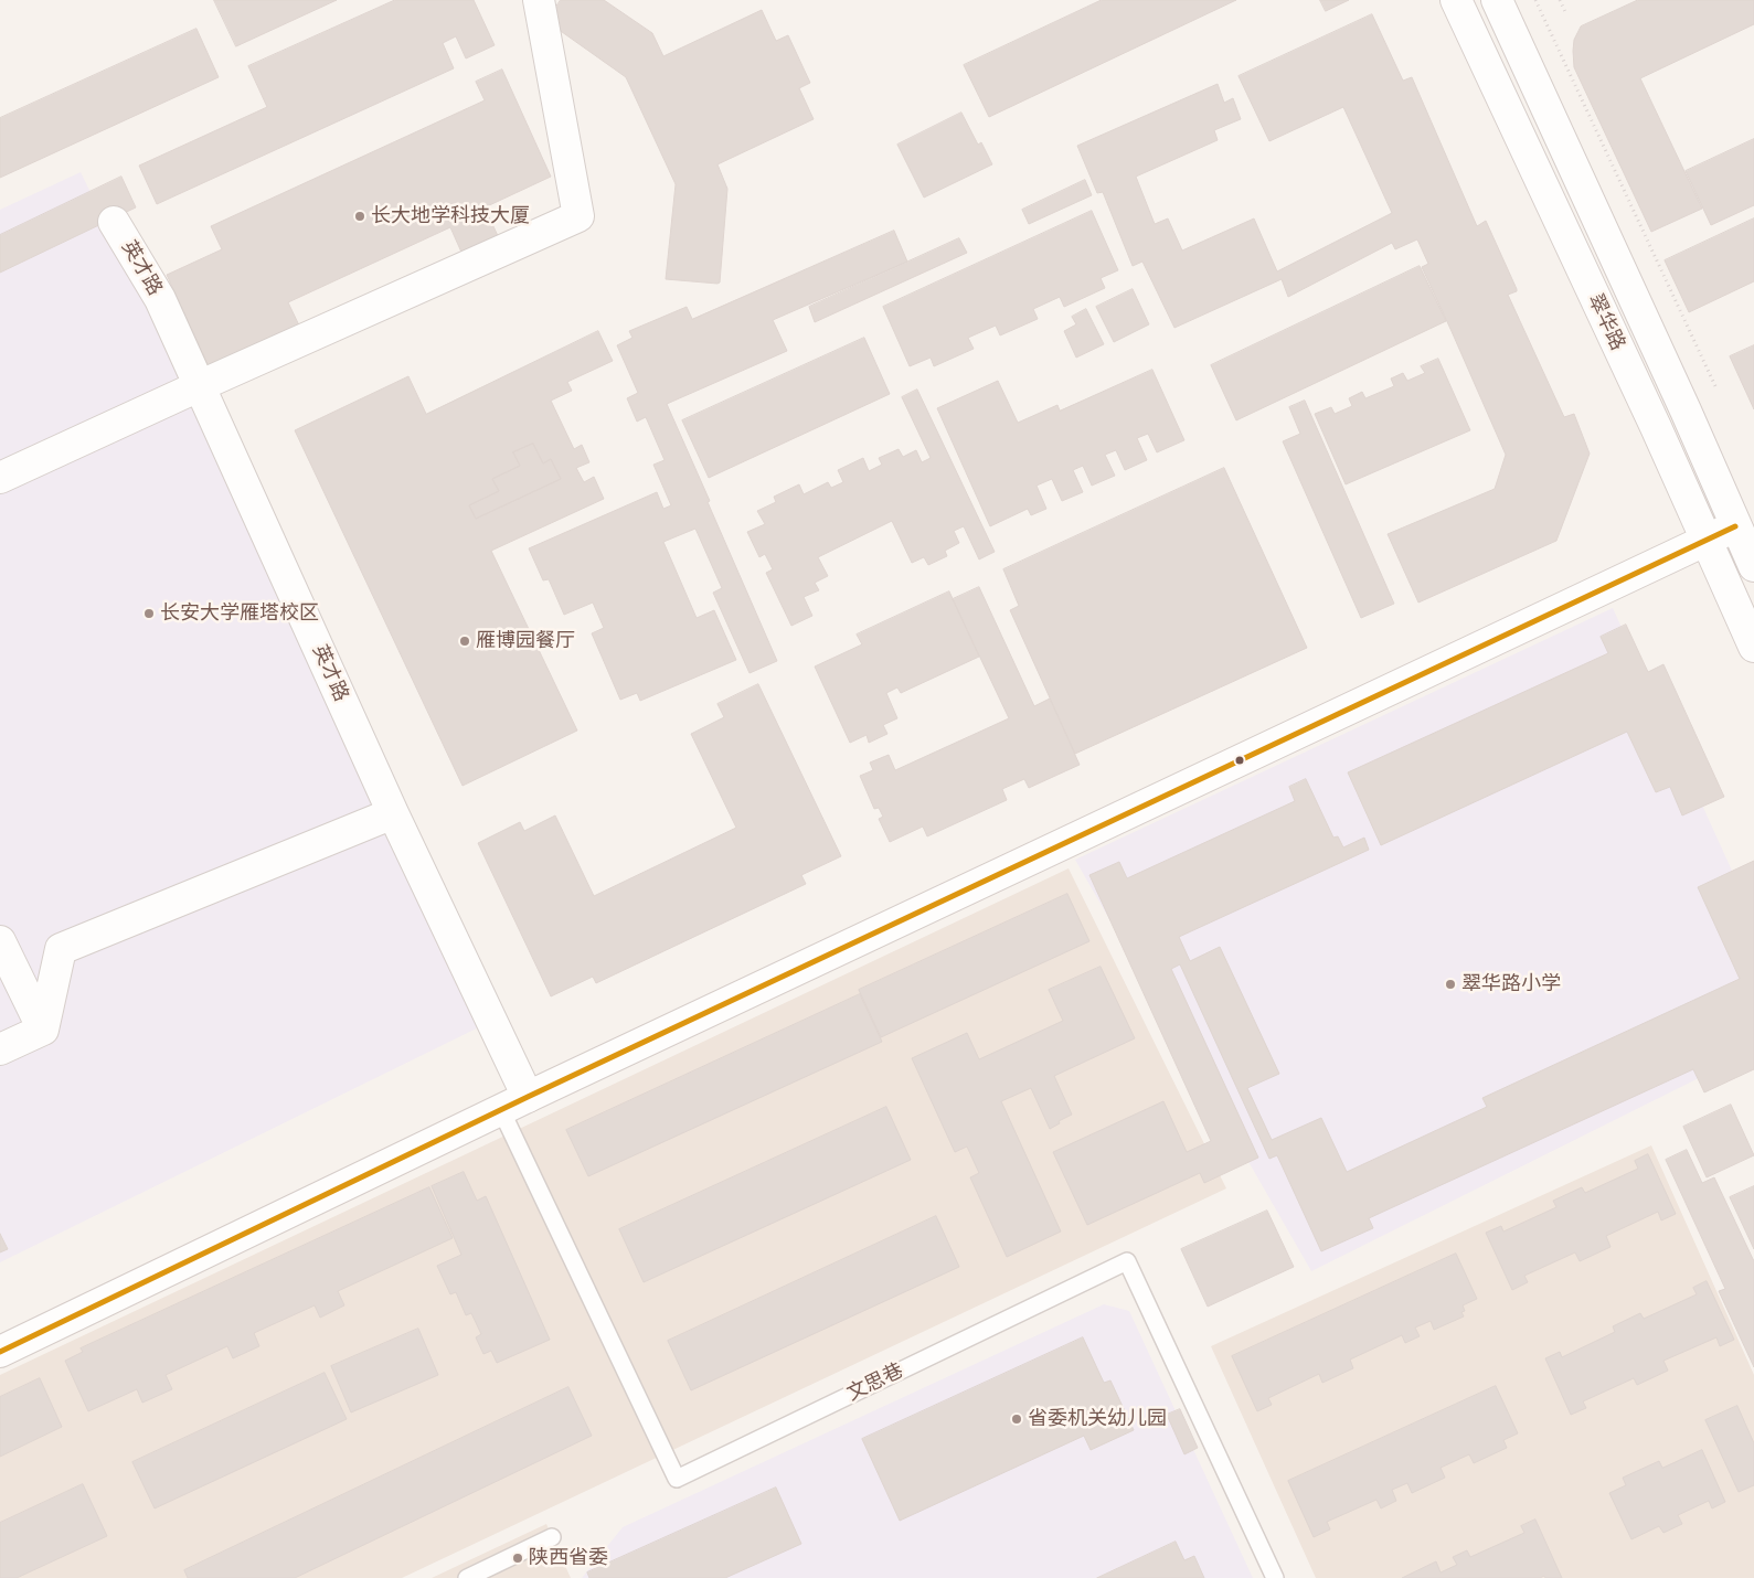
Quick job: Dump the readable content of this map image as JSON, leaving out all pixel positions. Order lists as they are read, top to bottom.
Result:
{
  "streets": {
    "street": ["英才路", "翠华路"],
    "lane": ["文思巷"]
  },
  "crossings": [
    ["英才路", "文思巷"]
  ],
  "places": [
    "长大地学科技大厦",
    "长安大学雁塔校区",
    "雁博园餐厅",
    "翠华路小学",
    "省委机关幼儿园",
    "陕西省委"
  ]
}
